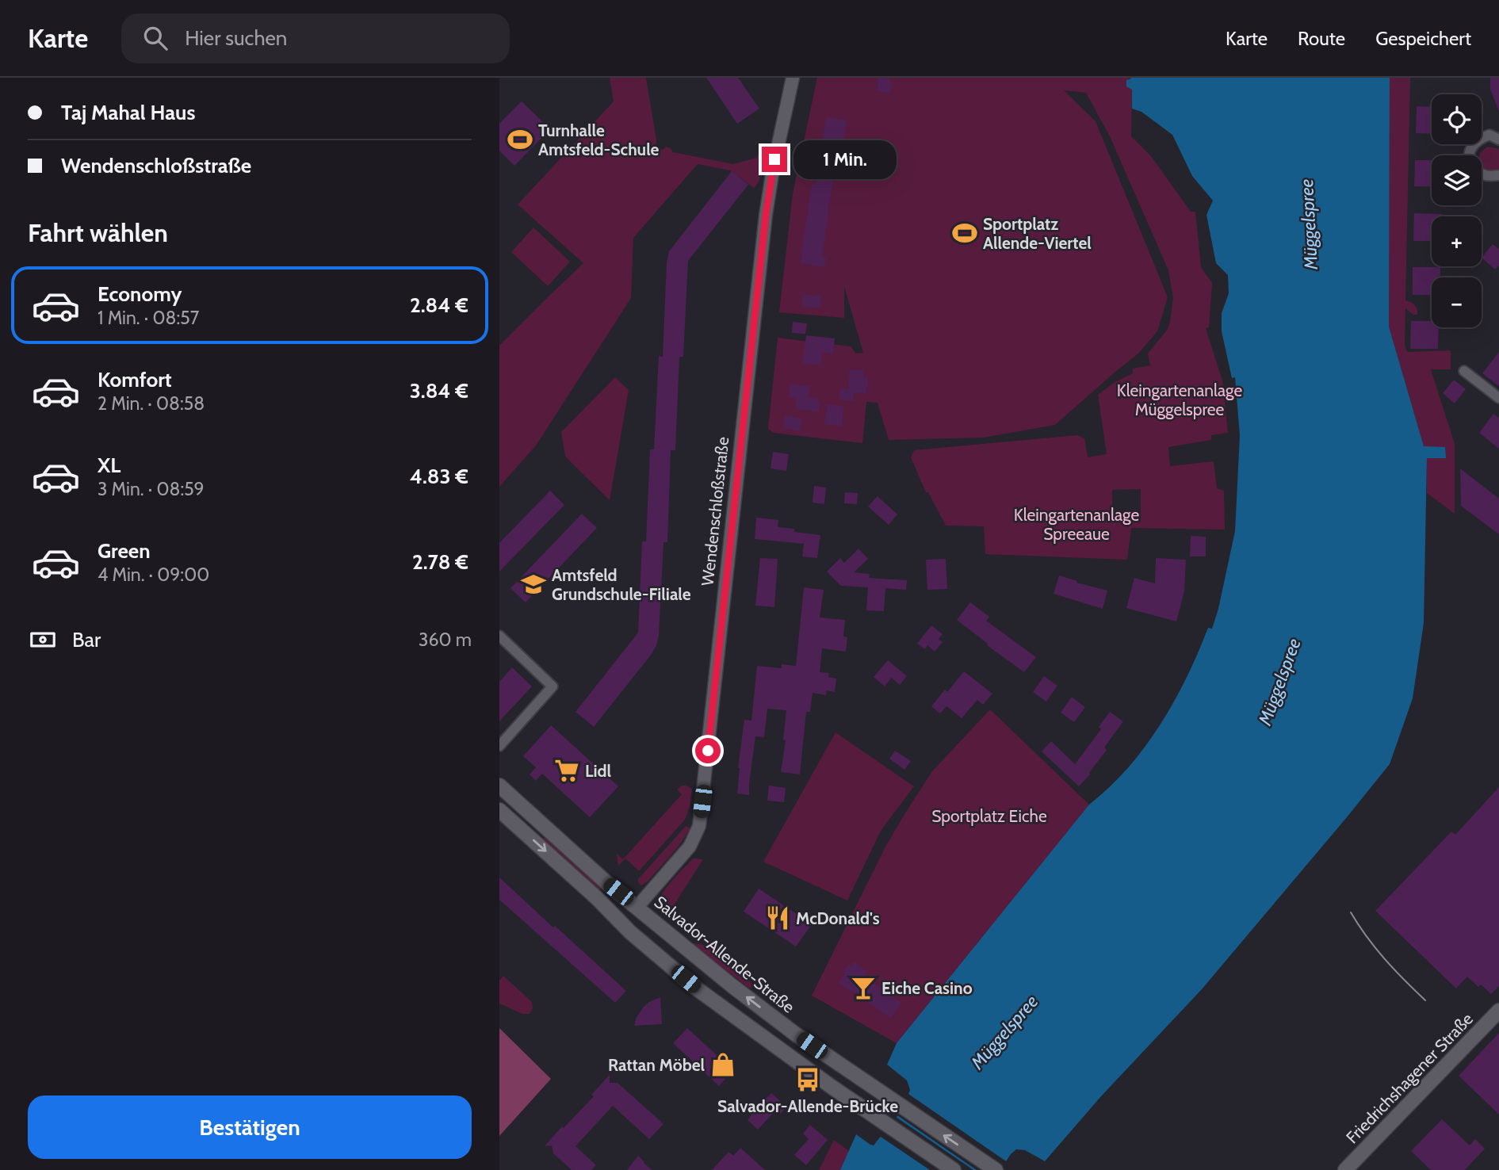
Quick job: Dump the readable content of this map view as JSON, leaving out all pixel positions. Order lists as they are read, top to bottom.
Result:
{
  "streets": {
    "main road": ["Wendenschloßstraße", "Salvador-Allende-Straße", "Friedrichshagener Straße"]
  },
  "crossings": [
    ["Wendenschloßstraße", "Salvador-Allende-Straße"]
  ],
  "water": ["Müggelspree"],
  "parks": ["Kleingartenanlage Müggelspree", "Kleingartenanlage Spreeaue", "Sportplatz Eiche"],
  "places": {
    "sports": ["Turnhalle Amtsfeld-Schule", "Sportplatz Allende-Viertel"],
    "school or university": ["Amtsfeld Grundschule-Filiale"],
    "supermarket": ["Lidl"],
    "restaurant": ["McDonald's"],
    "bar": ["Eiche Casino"],
    "shop": ["Rattan Möbel"],
    "bus stop": ["Salvador-Allende-Brücke"]
  },
  "page": {
    "header": "Karte",
    "search": "Hier suchen",
    "nav": ["Karte", "Route", "Gespeichert"],
    "banner": ["Taj Mahal Haus", "Wendenschloßstraße"],
    "map_buttons": ["+", "−"],
    "bubble": "1 Min.",
    "heading": "Fahrt wählen",
    "list": [
      {
        "name": "Economy",
        "note": "1 Min. · 08:57",
        "value": "2.84 €"
      },
      {
        "name": "Komfort",
        "note": "2 Min. · 08:58",
        "value": "3.84 €"
      },
      {
        "name": "XL",
        "note": "3 Min. · 08:59",
        "value": "4.83 €"
      },
      {
        "name": "Green",
        "note": "4 Min. · 09:00",
        "value": "2.78 €"
      }
    ],
    "pay": ["Bar", "360 m"],
    "buttons": "Bestätigen"
  }
}
